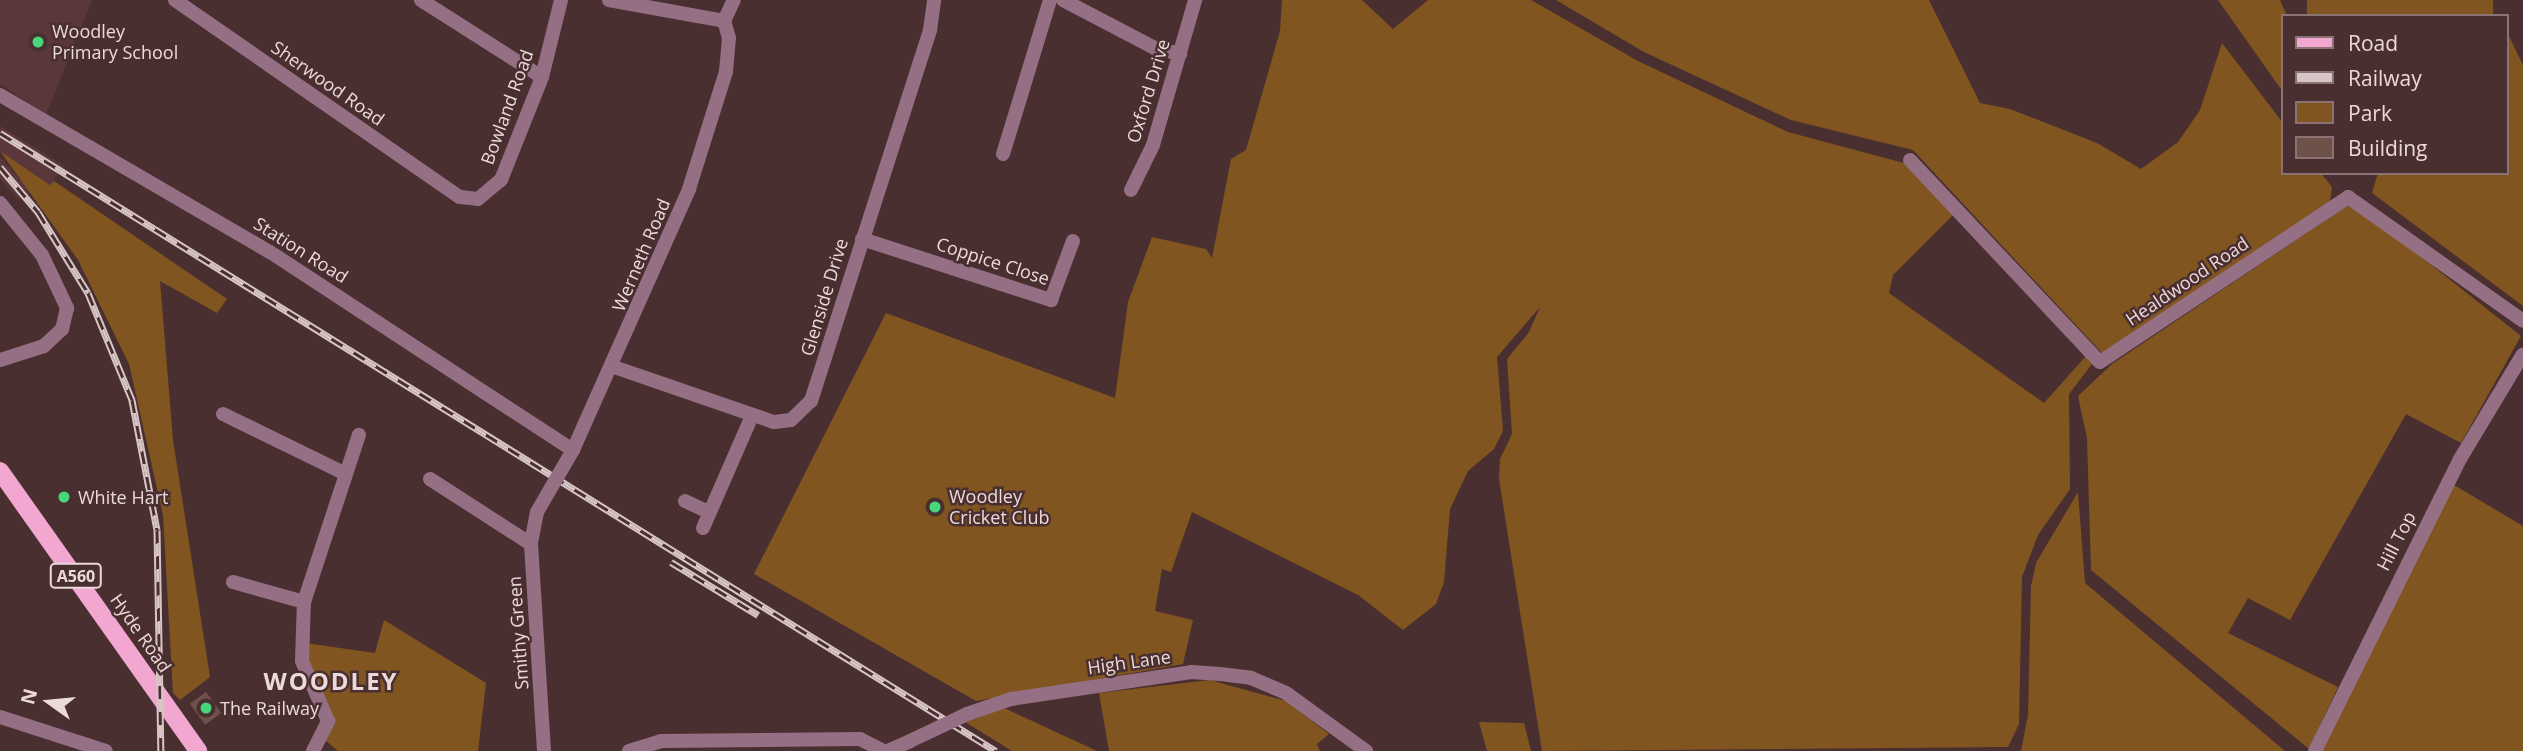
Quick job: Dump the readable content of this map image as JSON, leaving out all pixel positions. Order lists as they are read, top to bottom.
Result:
{
  "streets": {
    "main road": ["A560", "Hyde Road"],
    "street": [
      "Sherwood Road",
      "Oxford Drive",
      "Bowland Road",
      "Station Road",
      "Werneth Road",
      "Coppice Close",
      "Healdwood Road",
      "Glenside Drive",
      "Hill Top",
      "Smithy Green",
      "High Lane"
    ]
  },
  "crossings": [
    ["Sherwood Road", "Bowland Road"],
    ["Station Road", "Werneth Road"],
    ["Werneth Road", "Glenside Drive"],
    ["Werneth Road", "Smithy Green"],
    ["Coppice Close", "Glenside Drive"]
  ],
  "districts": ["WOODLEY"],
  "places": [
    "Woodley Primary School",
    "White Hart",
    "Woodley Cricket Club",
    "The Railway"
  ],
  "legend": [
    "Road",
    "Railway",
    "Park",
    "Building"
  ],
  "north": "left"
}
